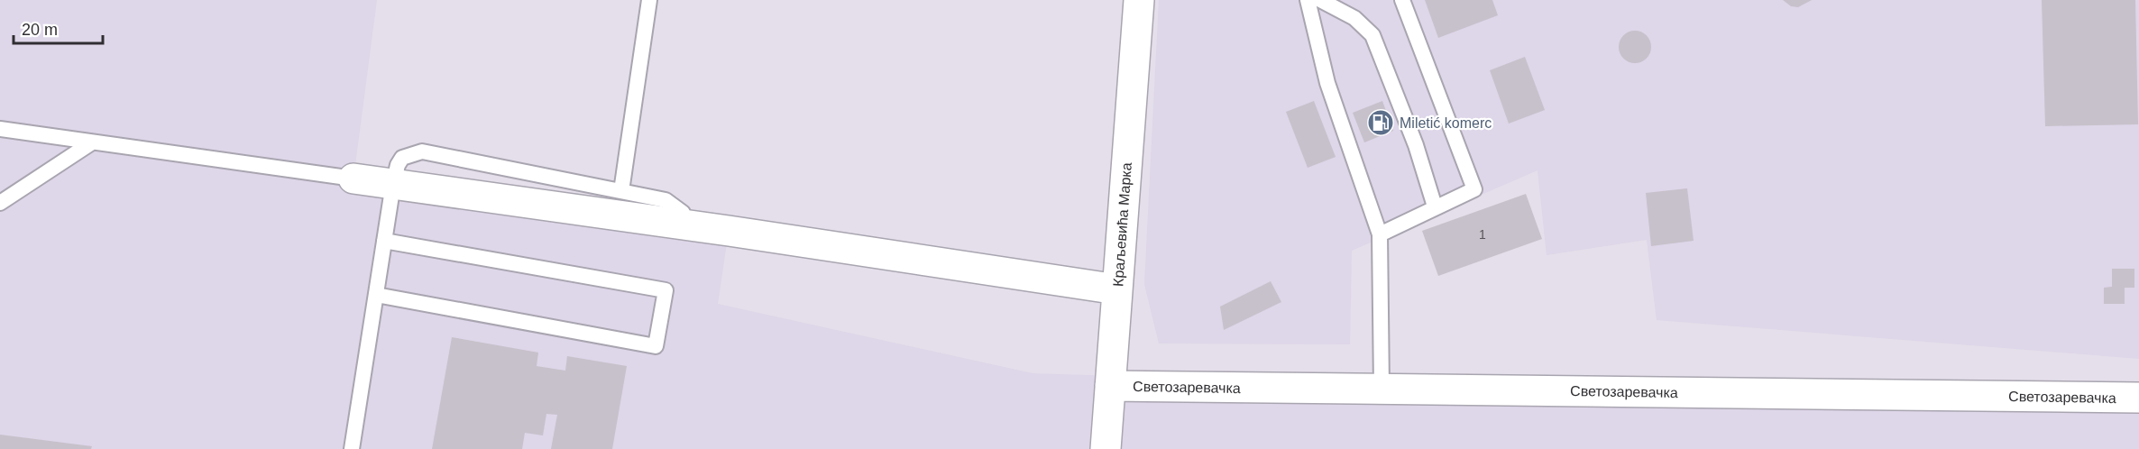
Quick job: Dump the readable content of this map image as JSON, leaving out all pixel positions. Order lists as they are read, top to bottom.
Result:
{
  "streets": {
    "street": ["Краљевића Марка", "Светозаревачка"]
  },
  "crossings": [
    ["Краљевића Марка", "Светозаревачка"]
  ],
  "places": {
    "fuel station": ["Miletić komerc"]
  },
  "house_numbers": ["1"],
  "scale_bar": "20 m"
}
